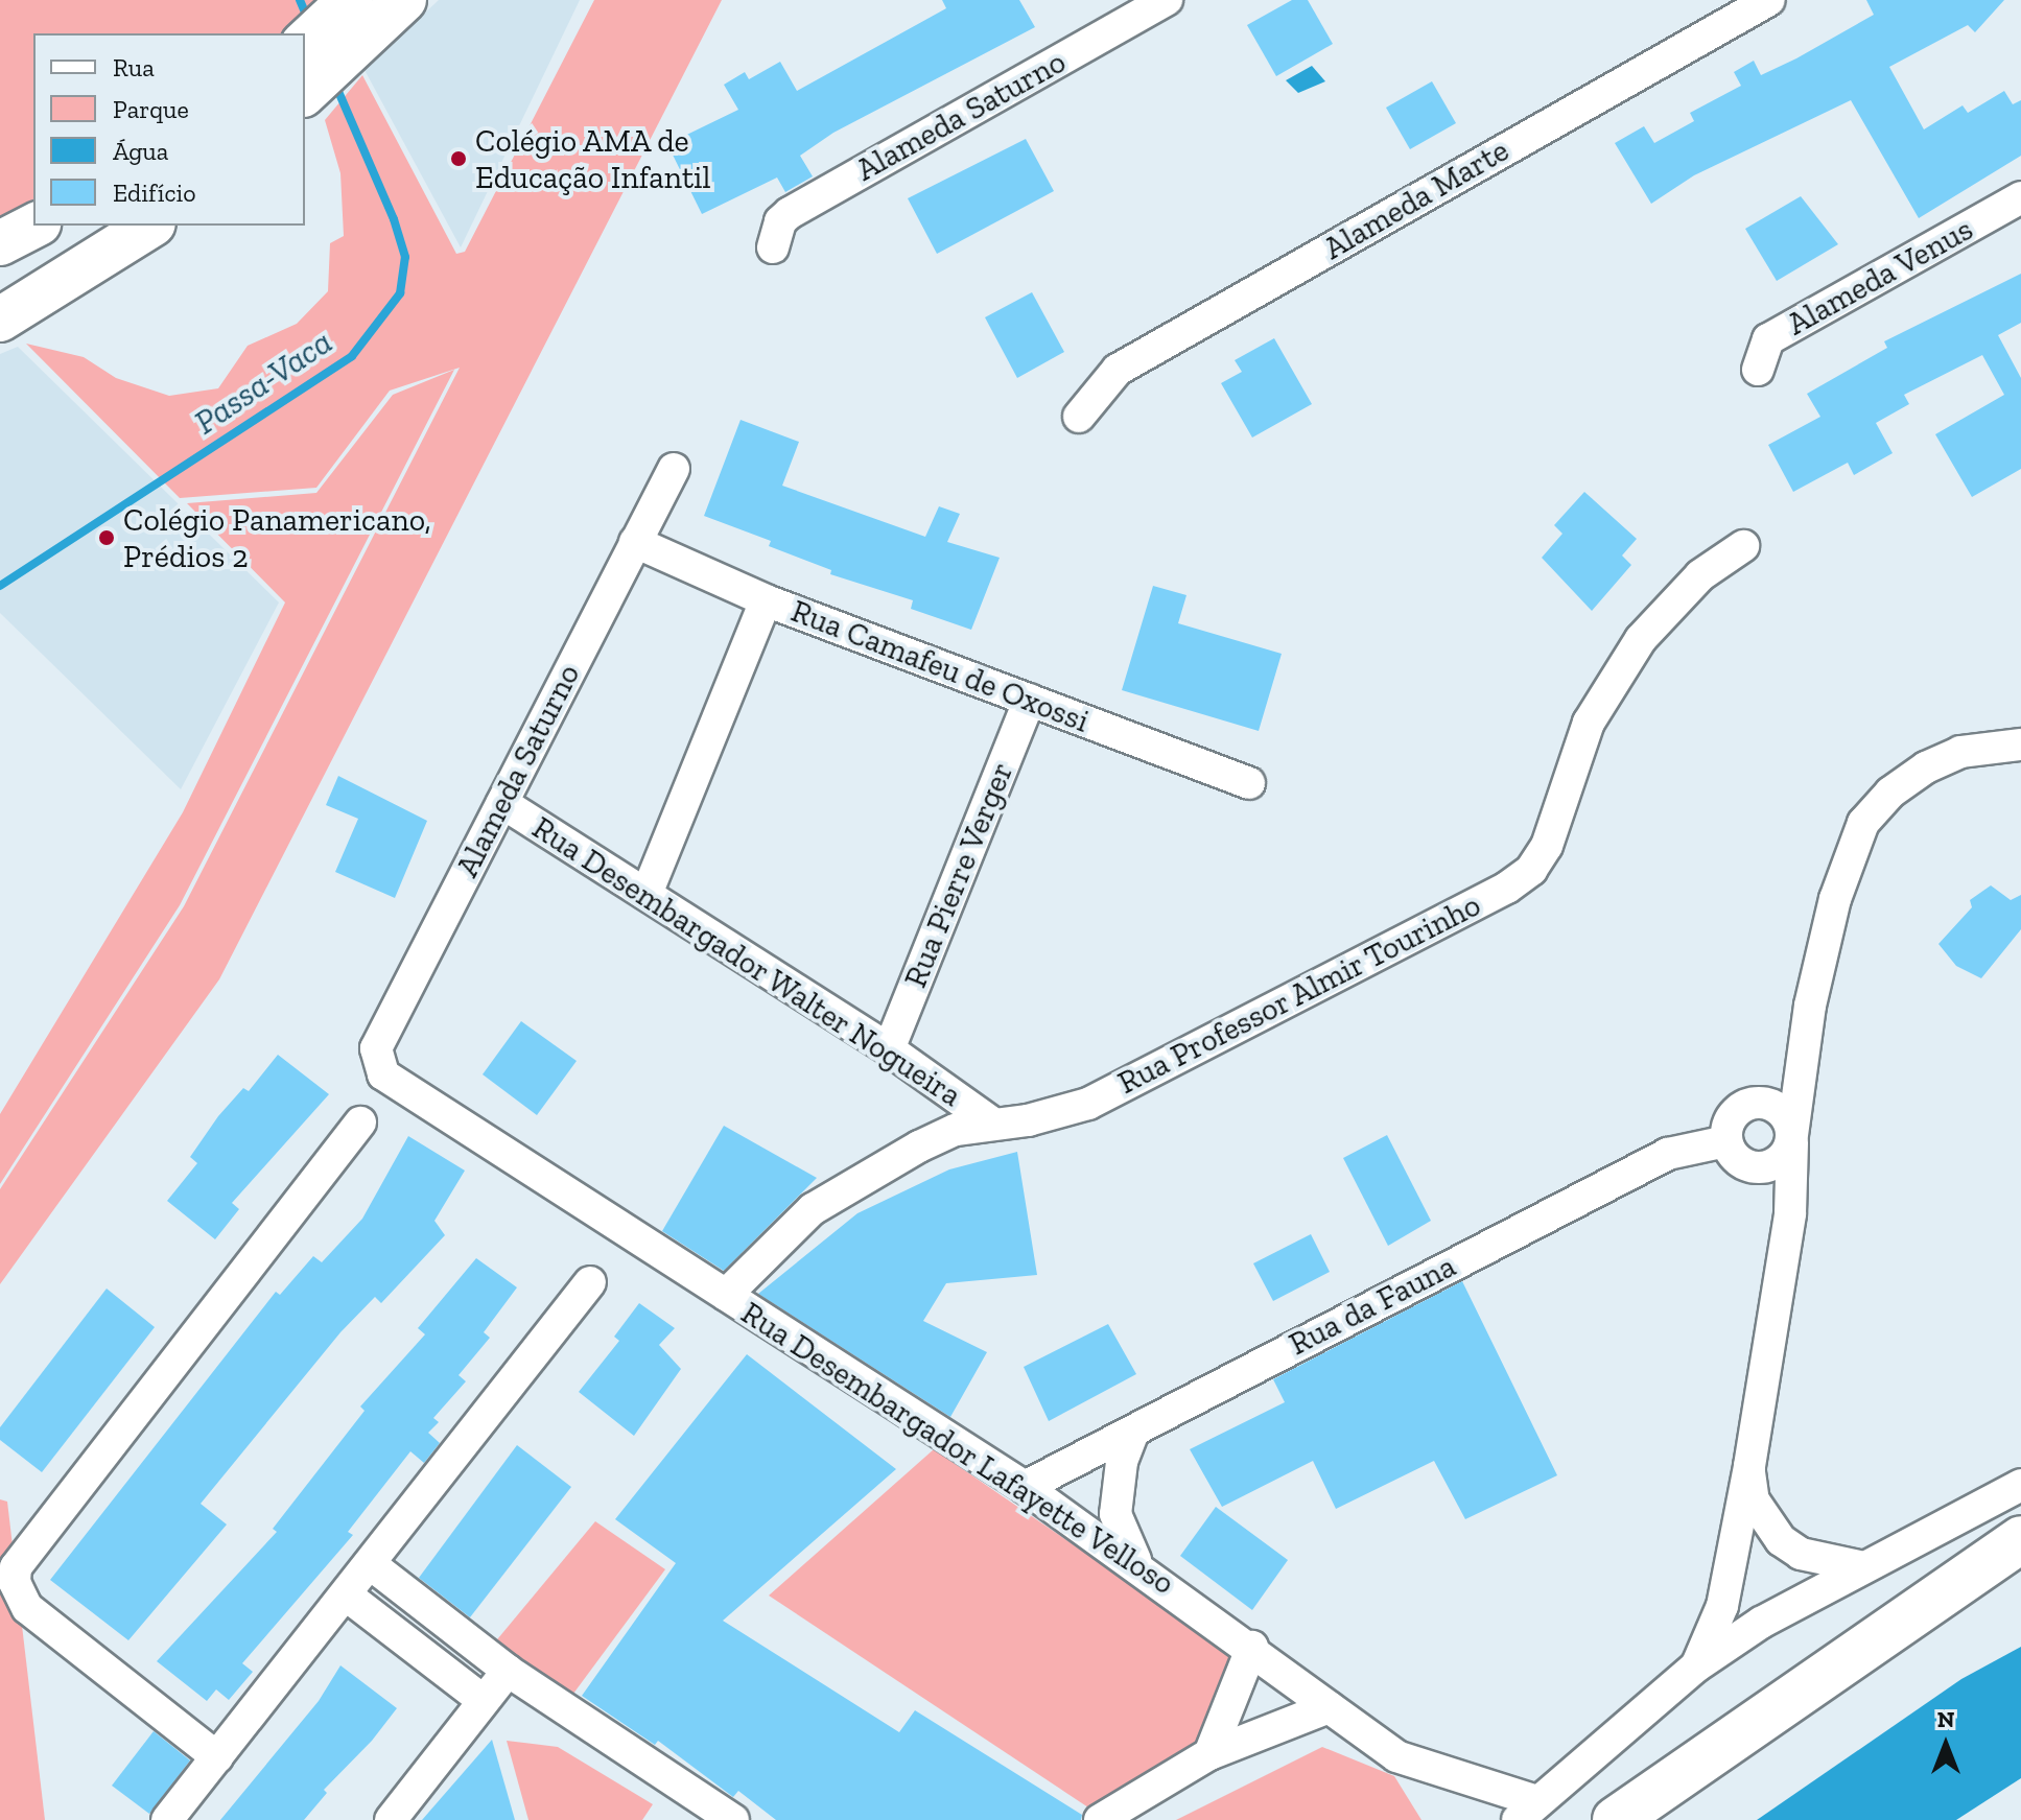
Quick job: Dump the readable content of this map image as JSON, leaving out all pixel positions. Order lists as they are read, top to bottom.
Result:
{
  "streets": {
    "street": [
      "Alameda Saturno",
      "Alameda Marte",
      "Alameda Venus",
      "Rua Camafeu de Oxossi",
      "Rua Pierre Verger",
      "Rua Desembargador Walter Nogueira",
      "Rua Professor Almir Tourinho",
      "Rua da Fauna",
      "Rua Desembargador Lafayette Velloso"
    ]
  },
  "crossings": [
    ["Alameda Saturno", "Rua Camafeu de Oxossi"],
    ["Alameda Saturno", "Rua Desembargador Walter Nogueira"],
    ["Alameda Saturno", "Rua Desembargador Lafayette Velloso"],
    ["Rua Camafeu de Oxossi", "Rua Pierre Verger"],
    ["Rua Pierre Verger", "Rua Desembargador Walter Nogueira"],
    ["Rua Desembargador Walter Nogueira", "Rua Professor Almir Tourinho"],
    ["Rua Professor Almir Tourinho", "Rua Desembargador Lafayette Velloso"],
    ["Rua da Fauna", "Rua Desembargador Lafayette Velloso"]
  ],
  "water": ["Passa-Vaca"],
  "places": ["Colégio AMA de Educação Infantil", "Colégio Panamericano, Prédios 2"],
  "legend": [
    "Rua",
    "Parque",
    "Água",
    "Edifício"
  ],
  "north": "top"
}
